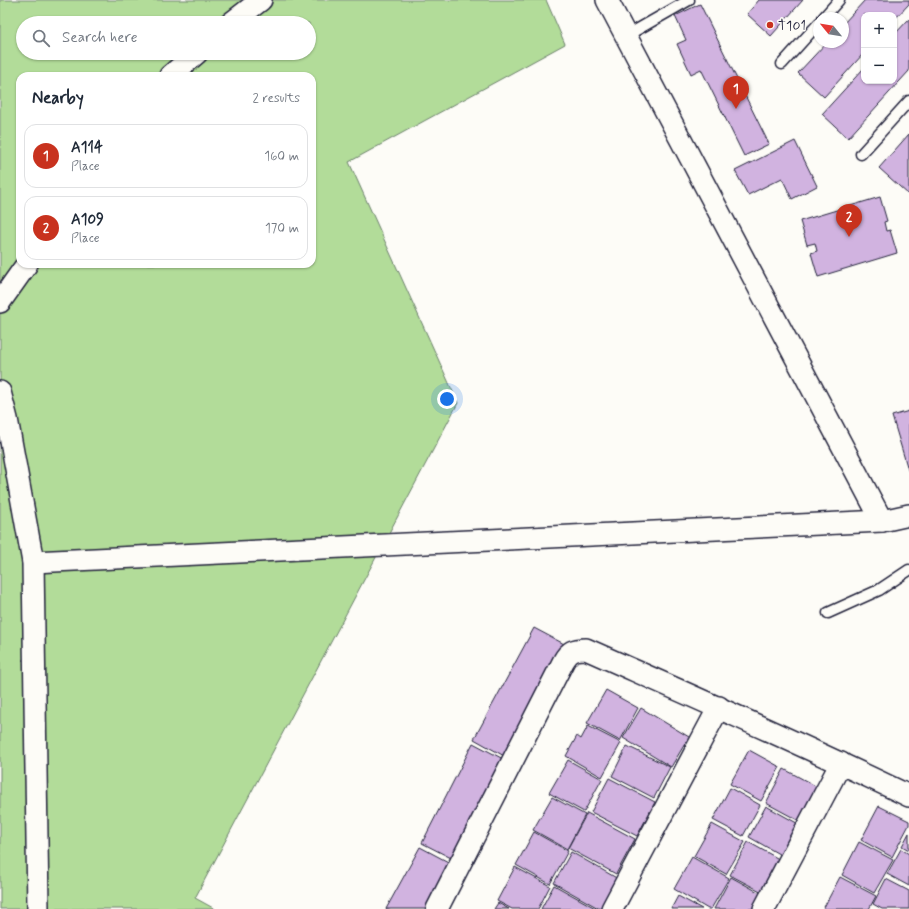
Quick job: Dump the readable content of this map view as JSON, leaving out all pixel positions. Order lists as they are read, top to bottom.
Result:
{
  "places": ["T101"],
  "north": "top left",
  "page": {
    "map_buttons": ["+", "−"],
    "search": "Search here",
    "heading": ["Nearby", "2 results"],
    "pins": ["1", "2"],
    "list": [
      {
        "mark": "1",
        "name": "A114",
        "note": "Place",
        "value": "160 m"
      },
      {
        "mark": "2",
        "name": "A109",
        "note": "Place",
        "value": "170 m"
      }
    ]
  }
}
